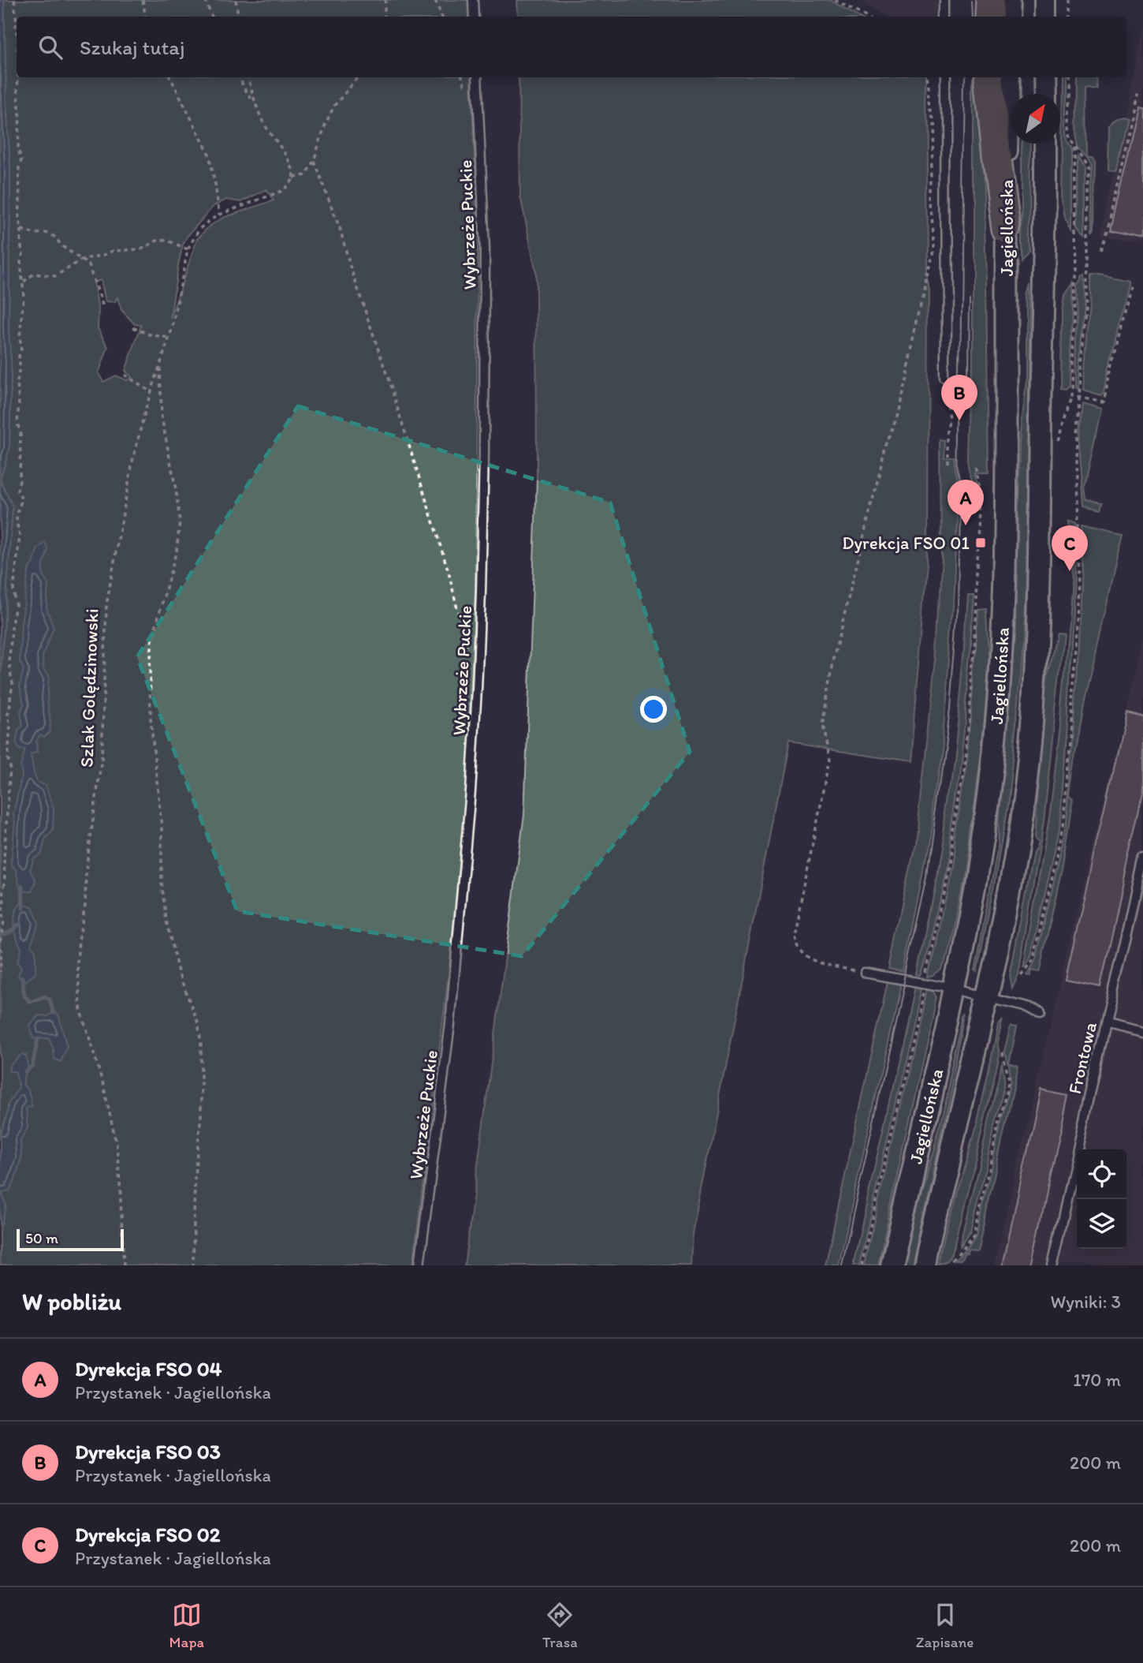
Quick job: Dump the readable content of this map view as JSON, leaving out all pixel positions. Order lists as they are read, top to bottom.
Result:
{
  "streets": {
    "main road": ["Jagiellońska"],
    "lane": ["Wybrzeże Puckie", "Frontowa"],
    "path": ["Szlak Golędzinowski"]
  },
  "places": {
    "transit": ["Dyrekcja FSO 01"]
  },
  "scale_bar": "50 m",
  "north": "top right",
  "page": {
    "search": "Szukaj tutaj",
    "pins": ["B", "A", "C"],
    "scale": "50 m",
    "heading": ["W pobliżu", "Wyniki: 3"],
    "list": [
      {
        "mark": "A",
        "name": "Dyrekcja FSO 04",
        "note": "Przystanek · Jagiellońska",
        "value": "170 m"
      },
      {
        "mark": "B",
        "name": "Dyrekcja FSO 03",
        "note": "Przystanek · Jagiellońska",
        "value": "200 m"
      },
      {
        "mark": "C",
        "name": "Dyrekcja FSO 02",
        "note": "Przystanek · Jagiellońska",
        "value": "200 m"
      }
    ],
    "nav": ["Mapa", "Trasa", "Zapisane"]
  }
}
